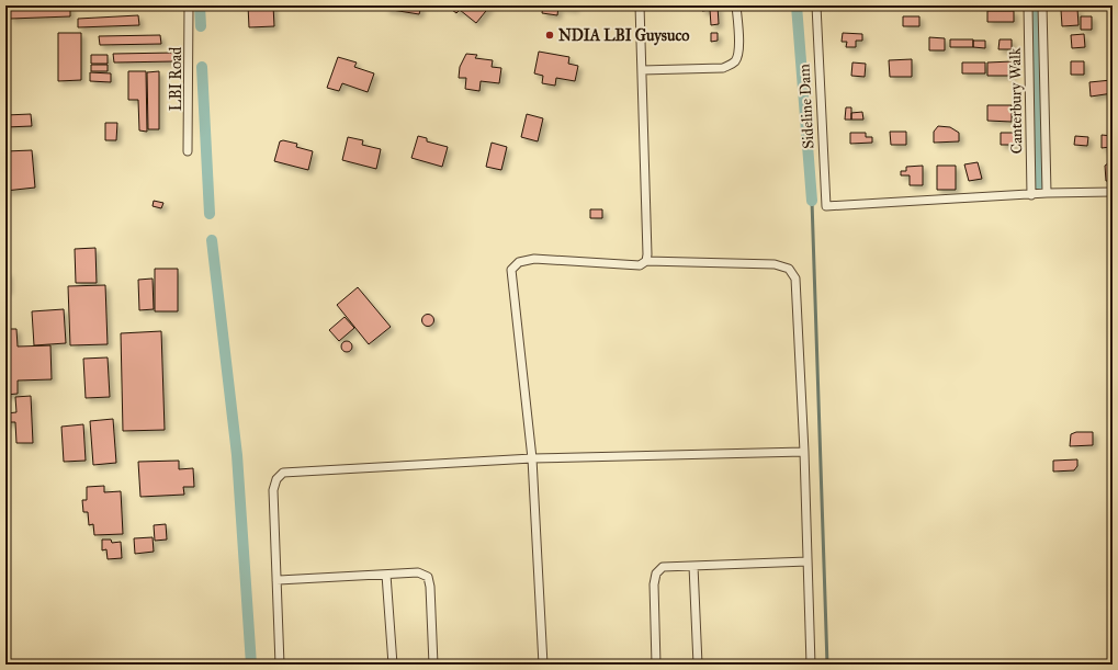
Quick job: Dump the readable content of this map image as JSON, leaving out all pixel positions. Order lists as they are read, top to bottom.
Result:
{
  "streets": {
    "street": ["LBI Road", "Canterbury Walk", "Sideline Dam"]
  },
  "crossings": [
    ["Canterbury Walk", "Sideline Dam"]
  ],
  "places": ["NDIA LBI Guysuco"]
}
